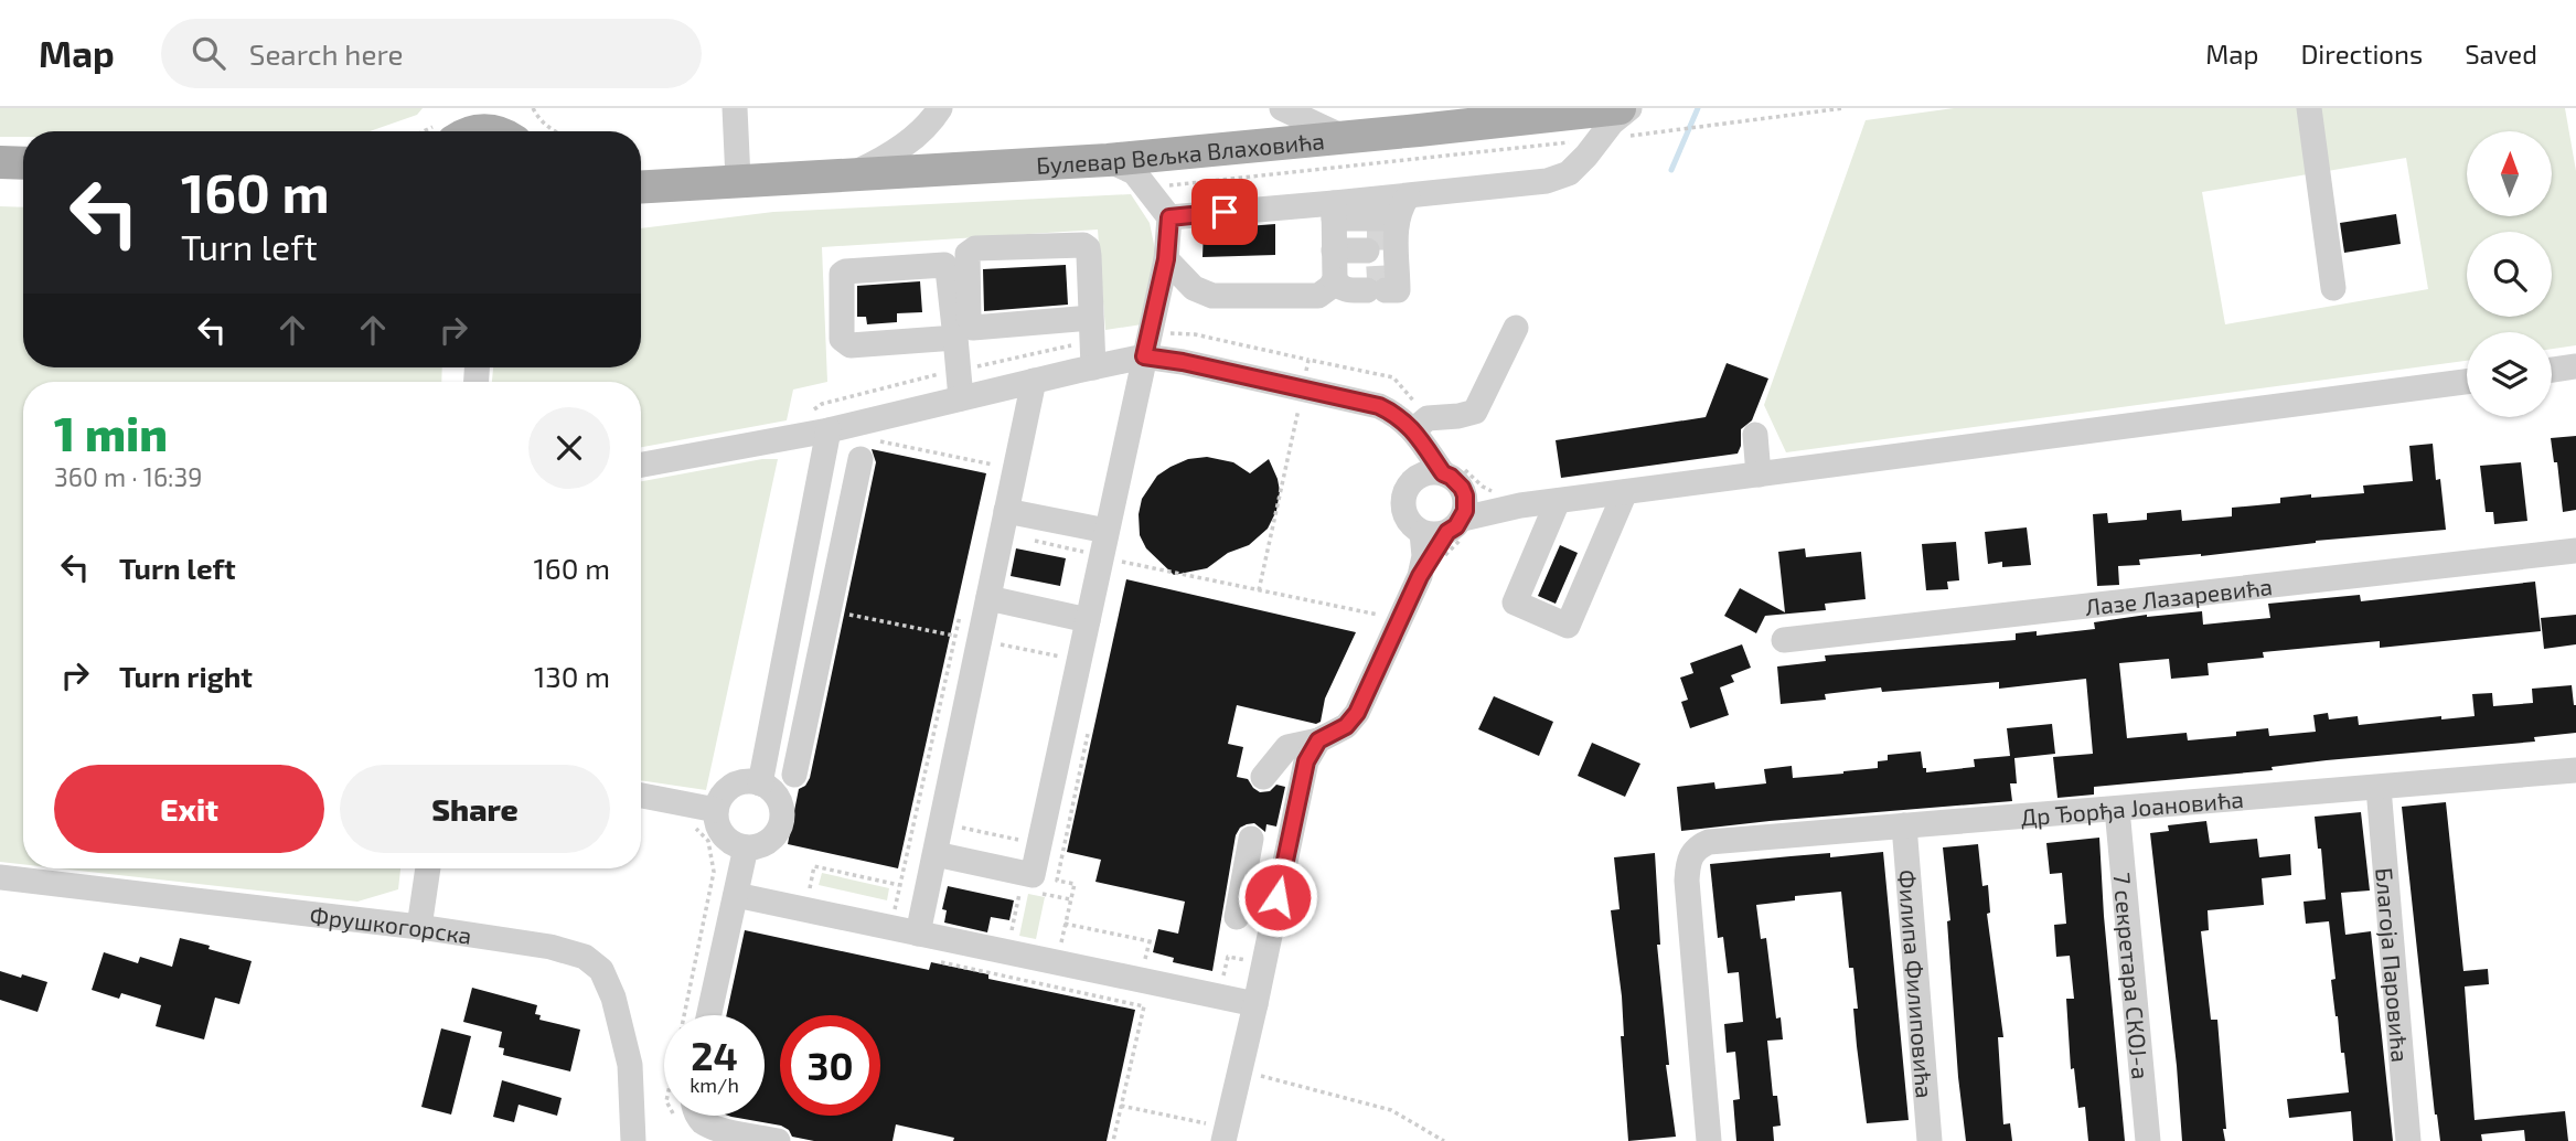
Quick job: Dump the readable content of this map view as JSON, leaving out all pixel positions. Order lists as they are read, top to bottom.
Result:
{
  "streets": {
    "main road": ["Булевар Вељка Влаховића"],
    "street": [
      "Лазе Лазаревића",
      "Др Ђорђа Јоановића",
      "Фрушкогорска",
      "Благоја Паровића",
      "7 секретара СКОЈ-а",
      "Филипа Филиповића"
    ]
  },
  "crossings": [
    ["Др Ђорђа Јоановића", "Благоја Паровића"],
    ["Др Ђорђа Јоановића", "7 секретара СКОЈ-а"],
    ["Др Ђорђа Јоановића", "Филипа Филиповића"]
  ],
  "north": "top",
  "page": {
    "header": "Map",
    "search": "Search here",
    "nav": ["Map", "Directions", "Saved"],
    "turn": ["160 m", "Turn left"],
    "heading": ["1 min", "360 m · 16:39"],
    "list": [
      {
        "name": "Turn left",
        "value": "160 m"
      },
      {
        "name": "Turn right",
        "value": "130 m"
      }
    ],
    "buttons": ["Exit", "Share"],
    "speed": "24 km/h",
    "limit": "30"
  }
}
